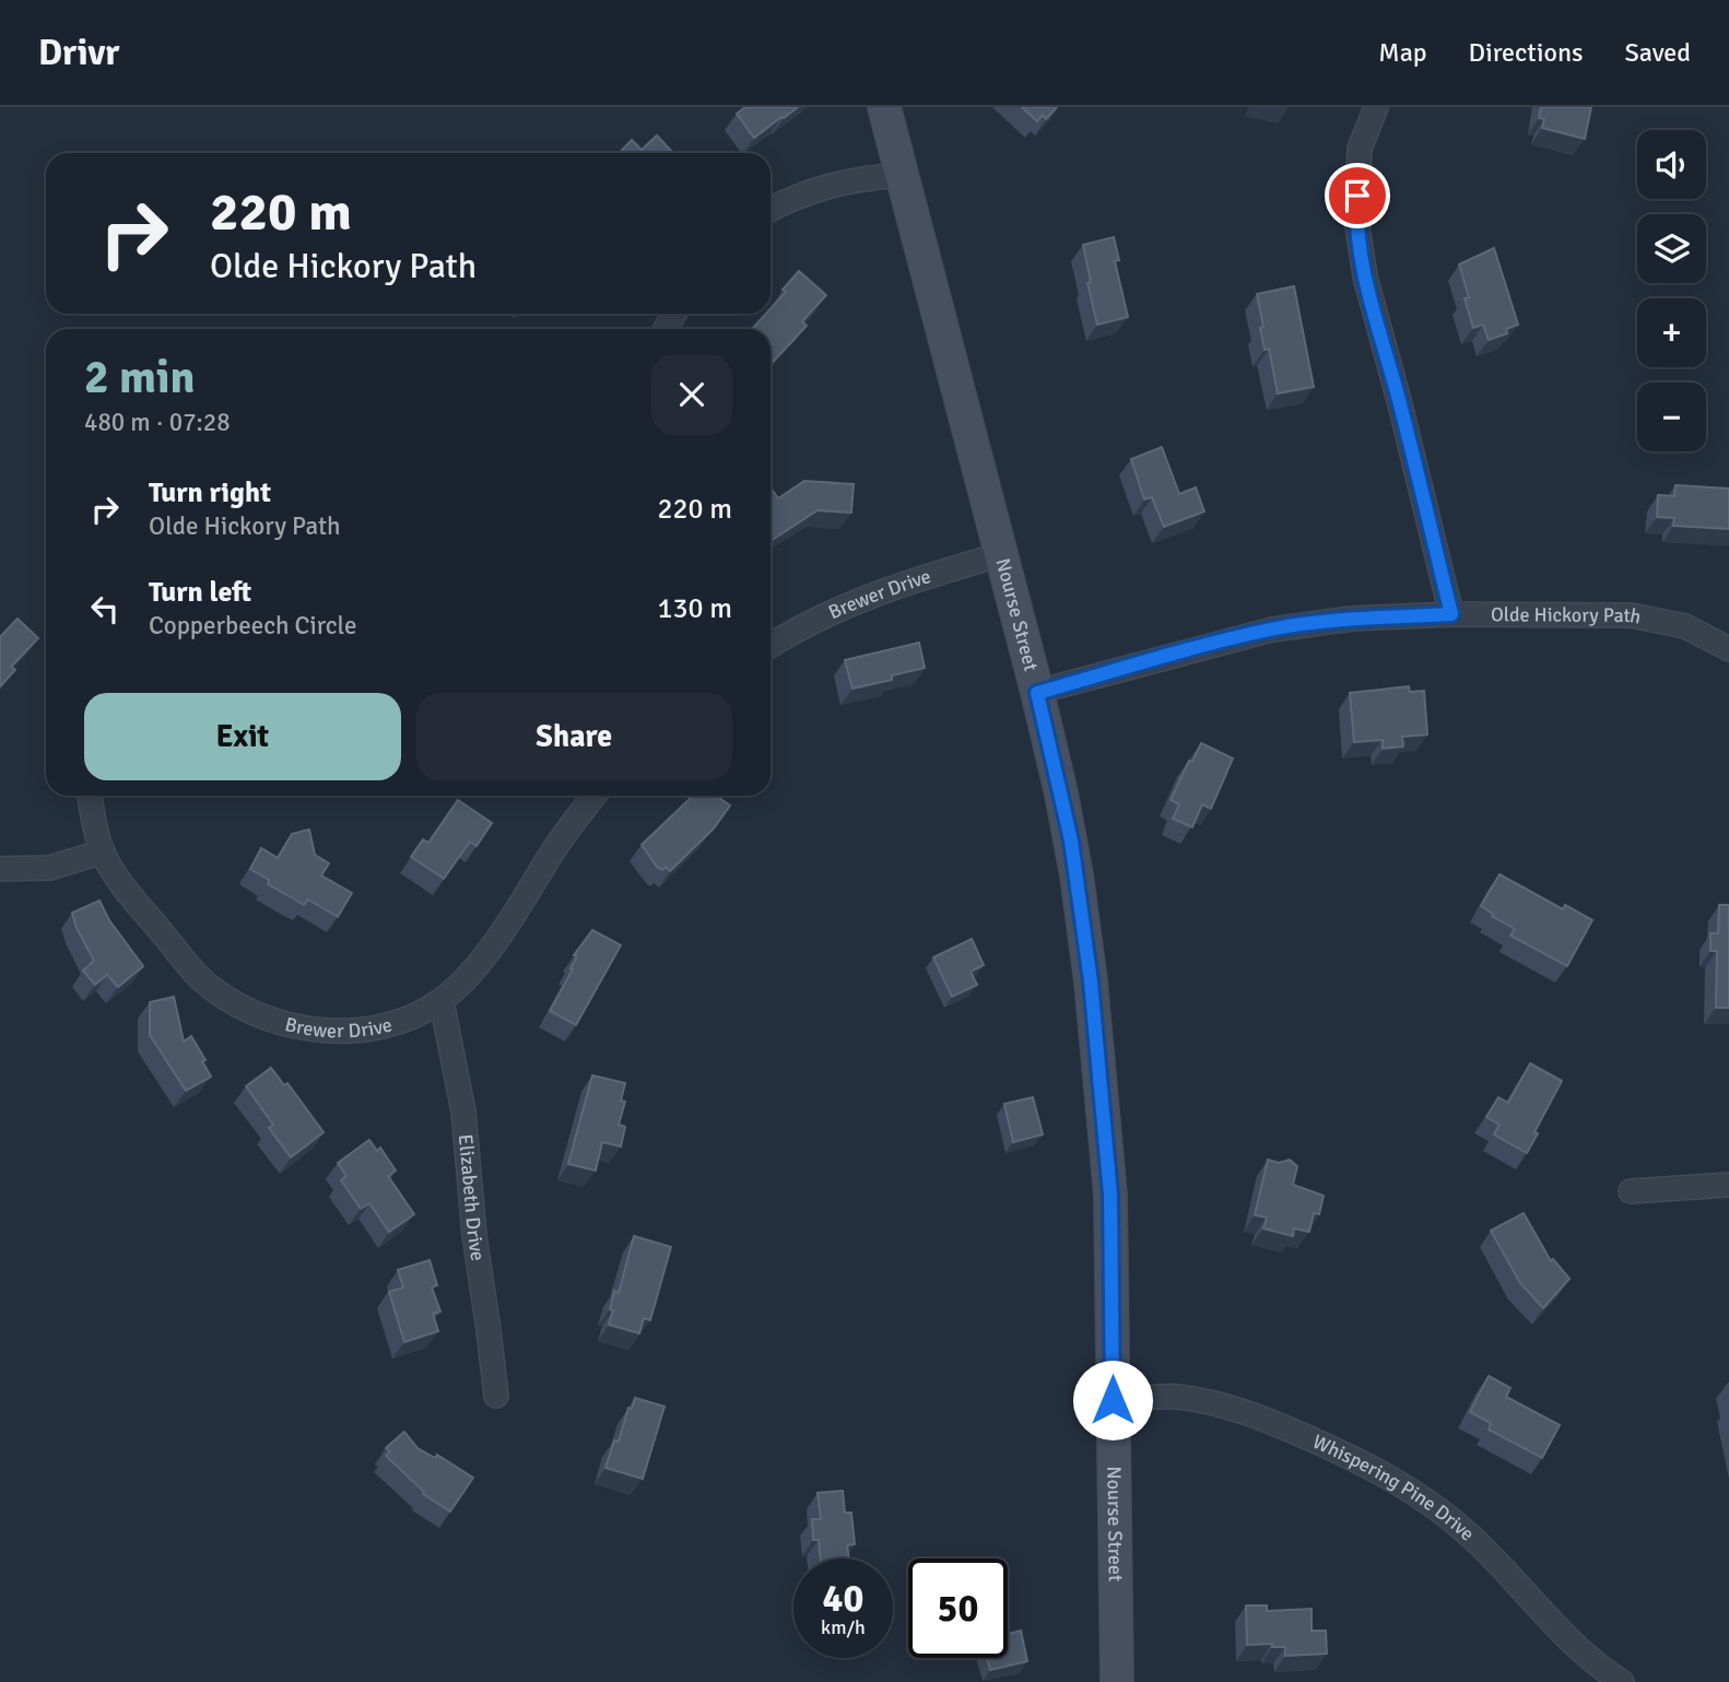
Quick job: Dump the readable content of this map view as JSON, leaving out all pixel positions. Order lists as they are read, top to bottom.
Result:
{
  "streets": {
    "main road": ["Nourse Street"],
    "street": [
      "Brewer Drive",
      "Olde Hickory Path",
      "Elizabeth Drive",
      "Whispering Pine Drive"
    ]
  },
  "crossings": [
    ["Brewer Drive", "Nourse Street"],
    ["Brewer Drive", "Elizabeth Drive"],
    ["Nourse Street", "Olde Hickory Path"],
    ["Nourse Street", "Whispering Pine Drive"]
  ],
  "page": {
    "header": "Drivr",
    "nav": ["Map", "Directions", "Saved"],
    "map_buttons": ["+", "−"],
    "turn": ["220 m", "Olde Hickory Path"],
    "heading": ["2 min", "480 m · 07:28"],
    "list": [
      {
        "name": "Turn right",
        "note": "Olde Hickory Path",
        "value": "220 m"
      },
      {
        "name": "Turn left",
        "note": "Copperbeech Circle",
        "value": "130 m"
      }
    ],
    "buttons": ["Exit", "Share"],
    "speed": "40 km/h",
    "limit": "50"
  }
}
